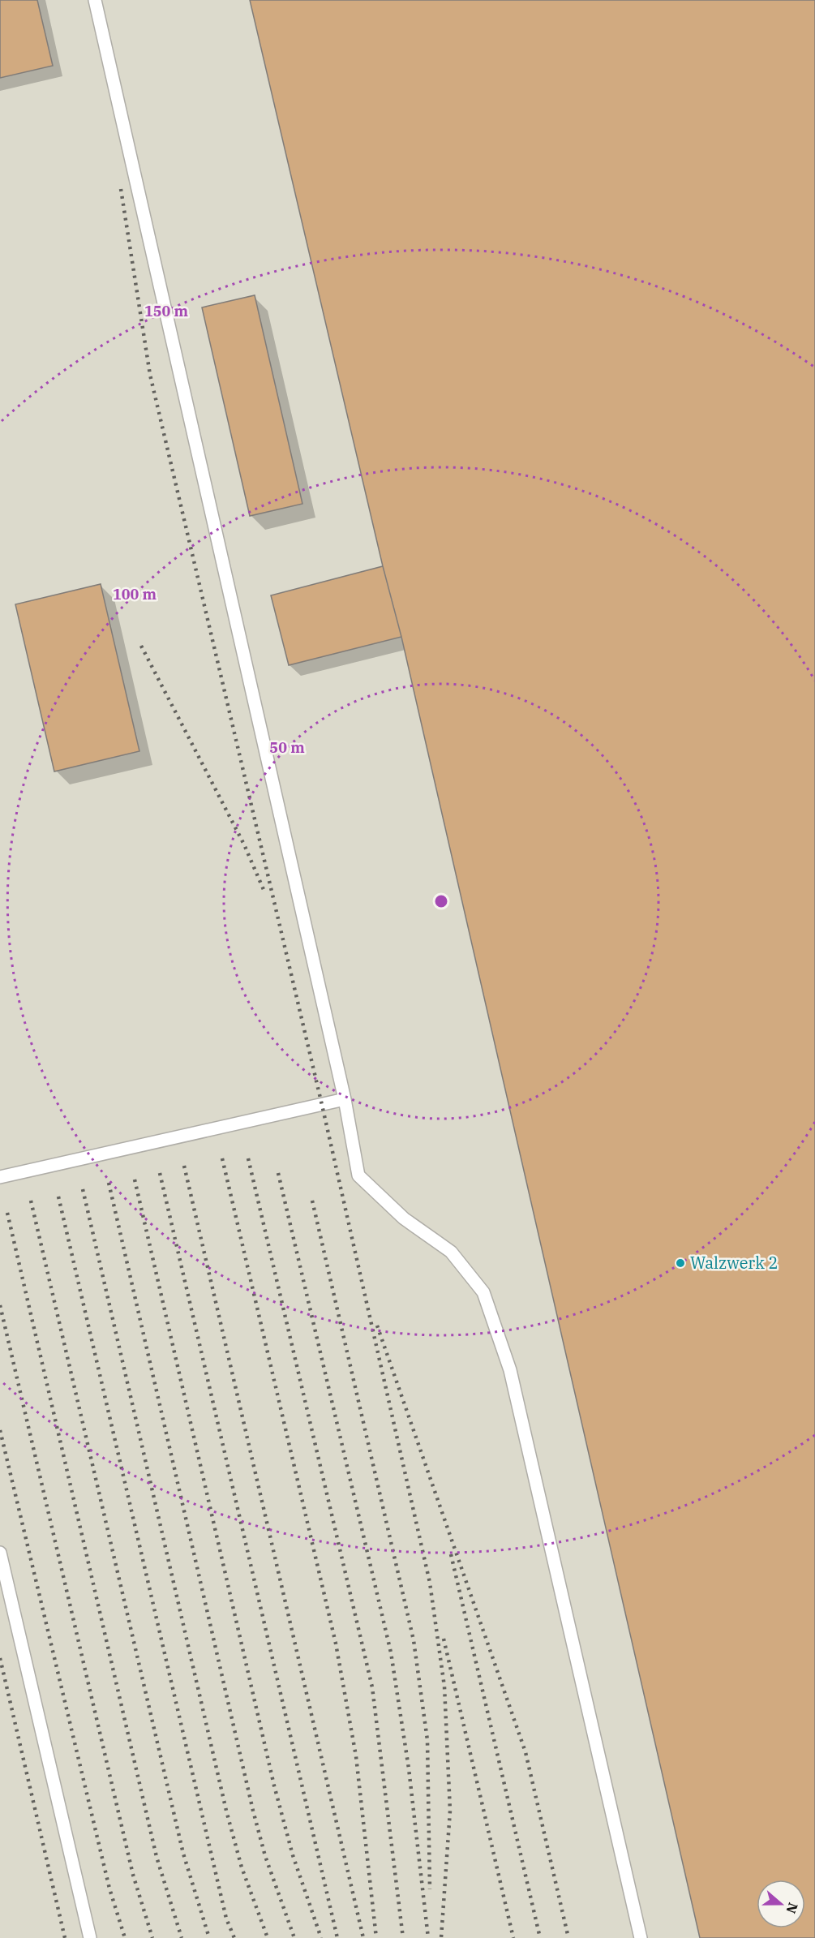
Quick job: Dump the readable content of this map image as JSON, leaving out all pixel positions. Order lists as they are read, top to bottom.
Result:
{
  "places": ["Walzwerk 2"],
  "north": "right",
  "rings": ["150 m", "100 m", "50 m"]
}
